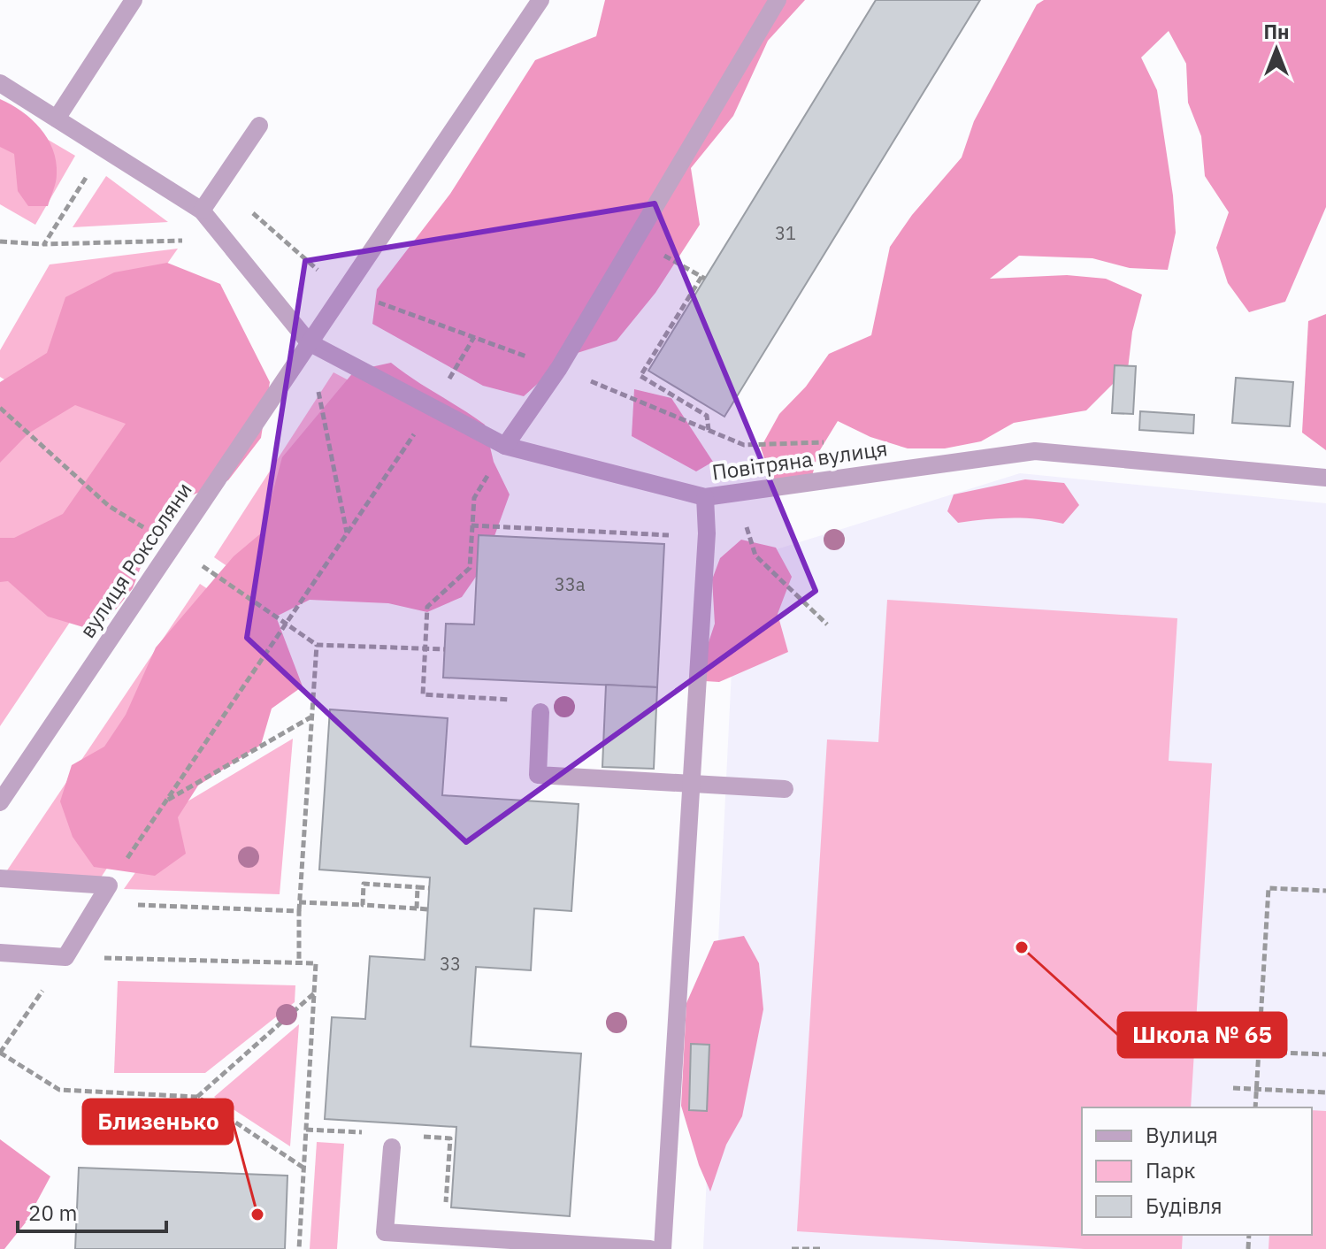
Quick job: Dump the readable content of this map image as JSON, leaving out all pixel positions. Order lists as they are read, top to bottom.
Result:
{
  "streets": {
    "street": ["Повітряна вулиця", "вулиця Роксоляни"]
  },
  "crossings": [
    ["Повітряна вулиця", "вулиця Роксоляни"]
  ],
  "places": ["Школа № 65", "Близенько"],
  "house_numbers": ["31", "33а", "33"],
  "legend": ["Вулиця", "Парк", "Будівля"],
  "scale_bar": "20 m",
  "north": "top"
}
